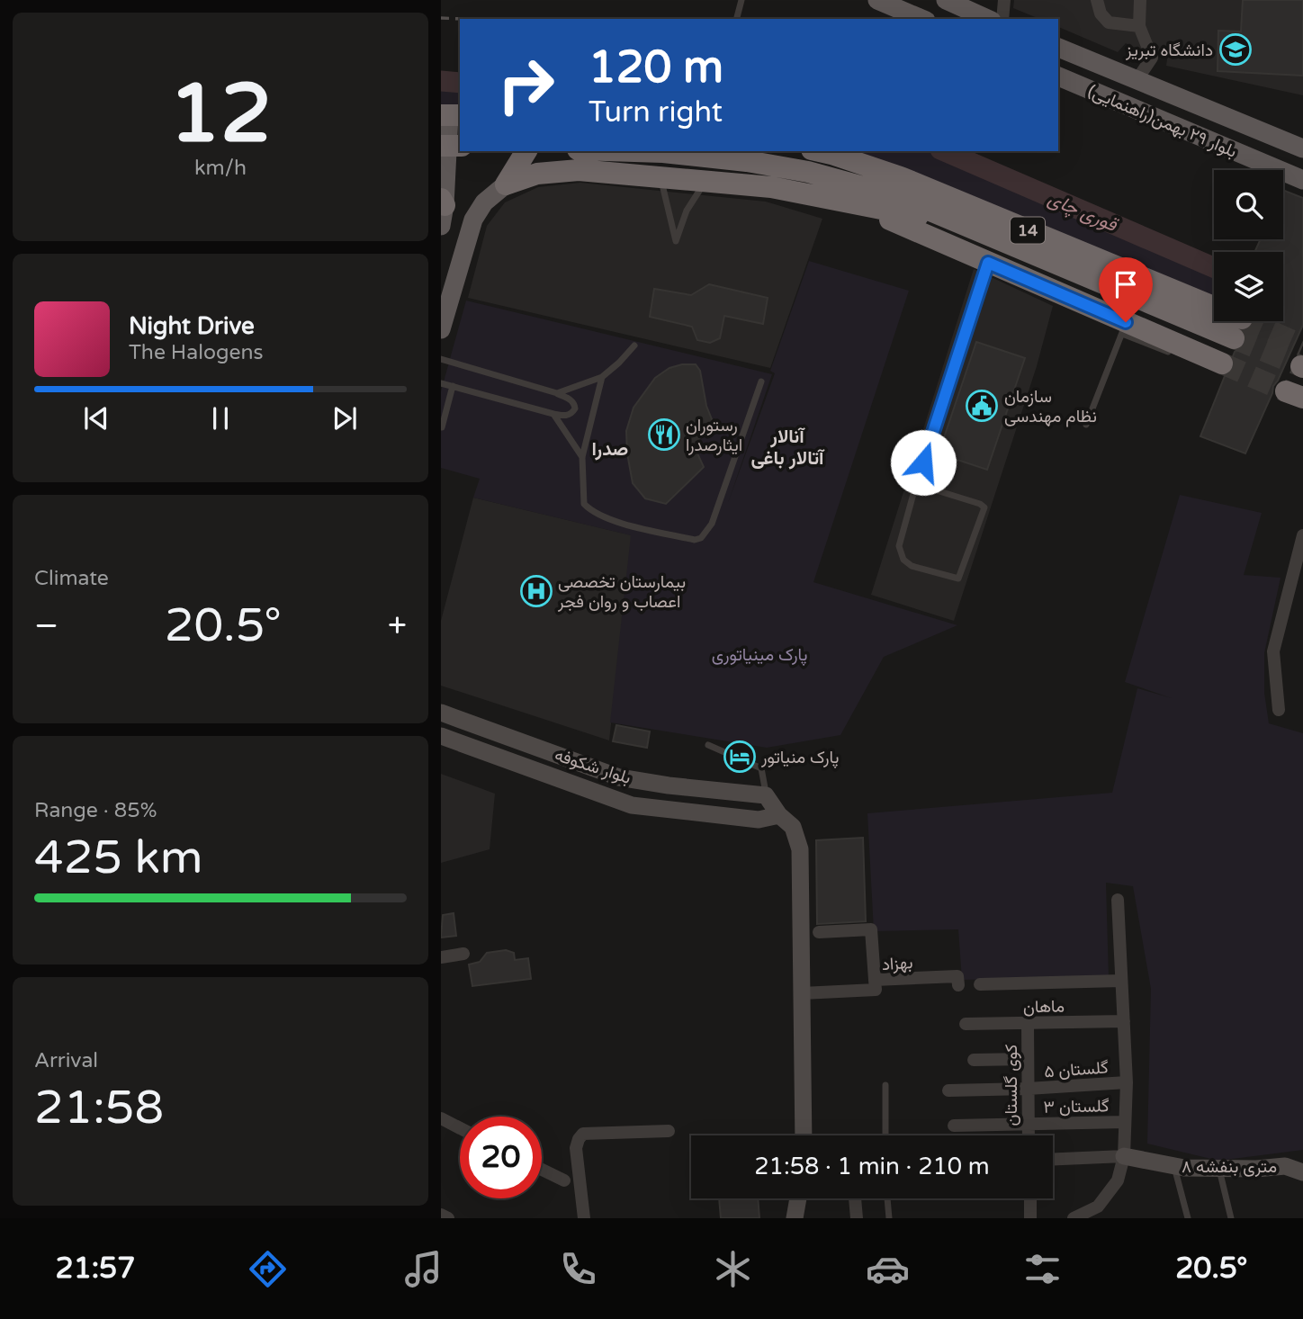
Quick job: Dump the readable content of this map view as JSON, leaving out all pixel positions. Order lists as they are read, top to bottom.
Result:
{
  "streets": {
    "highway": ["14"],
    "main road": ["بلوار ٢٩ بهمن(راهنمایی)", "بلوار شکوفه", "۸ متری بنفشه"],
    "street": [
      "بهزاد",
      "ماهان",
      "گلستان ۵",
      "کوی گلستان",
      "گلستان ۳"
    ]
  },
  "crossings": [
    ["ماهان", "کوی گلستان"],
    ["گلستان ۵", "کوی گلستان"],
    ["کوی گلستان", "گلستان ۳"]
  ],
  "districts": ["آنالار آتالار باغی", "صدرا"],
  "water": ["قوری چای"],
  "parks": ["پارک مینیاتوری"],
  "places": {
    "school or university": ["دانشگاه تبریز"],
    "public building": ["سازمان نظام مهندسی"],
    "restaurant": ["رستوران ایثارصدرا"],
    "hospital": ["بیمارستان تخصصی اعصاب و روان فجر"],
    "hotel": ["پارک منیاتور"]
  },
  "page": {
    "tile": [
      ["12", "km/h"],
      "Climate",
      ["Range · 85%", "425 km"],
      ["Arrival", "21:58"]
    ],
    "turn": ["120 m", "Turn right"],
    "song": ["Night Drive", "The Halogens"],
    "heat": ["−", "20.5°", "+"],
    "limit": "20",
    "trip": "21:58 · 1 min · 210 m",
    "tabs": ["21:57", "20.5°"]
  }
}
